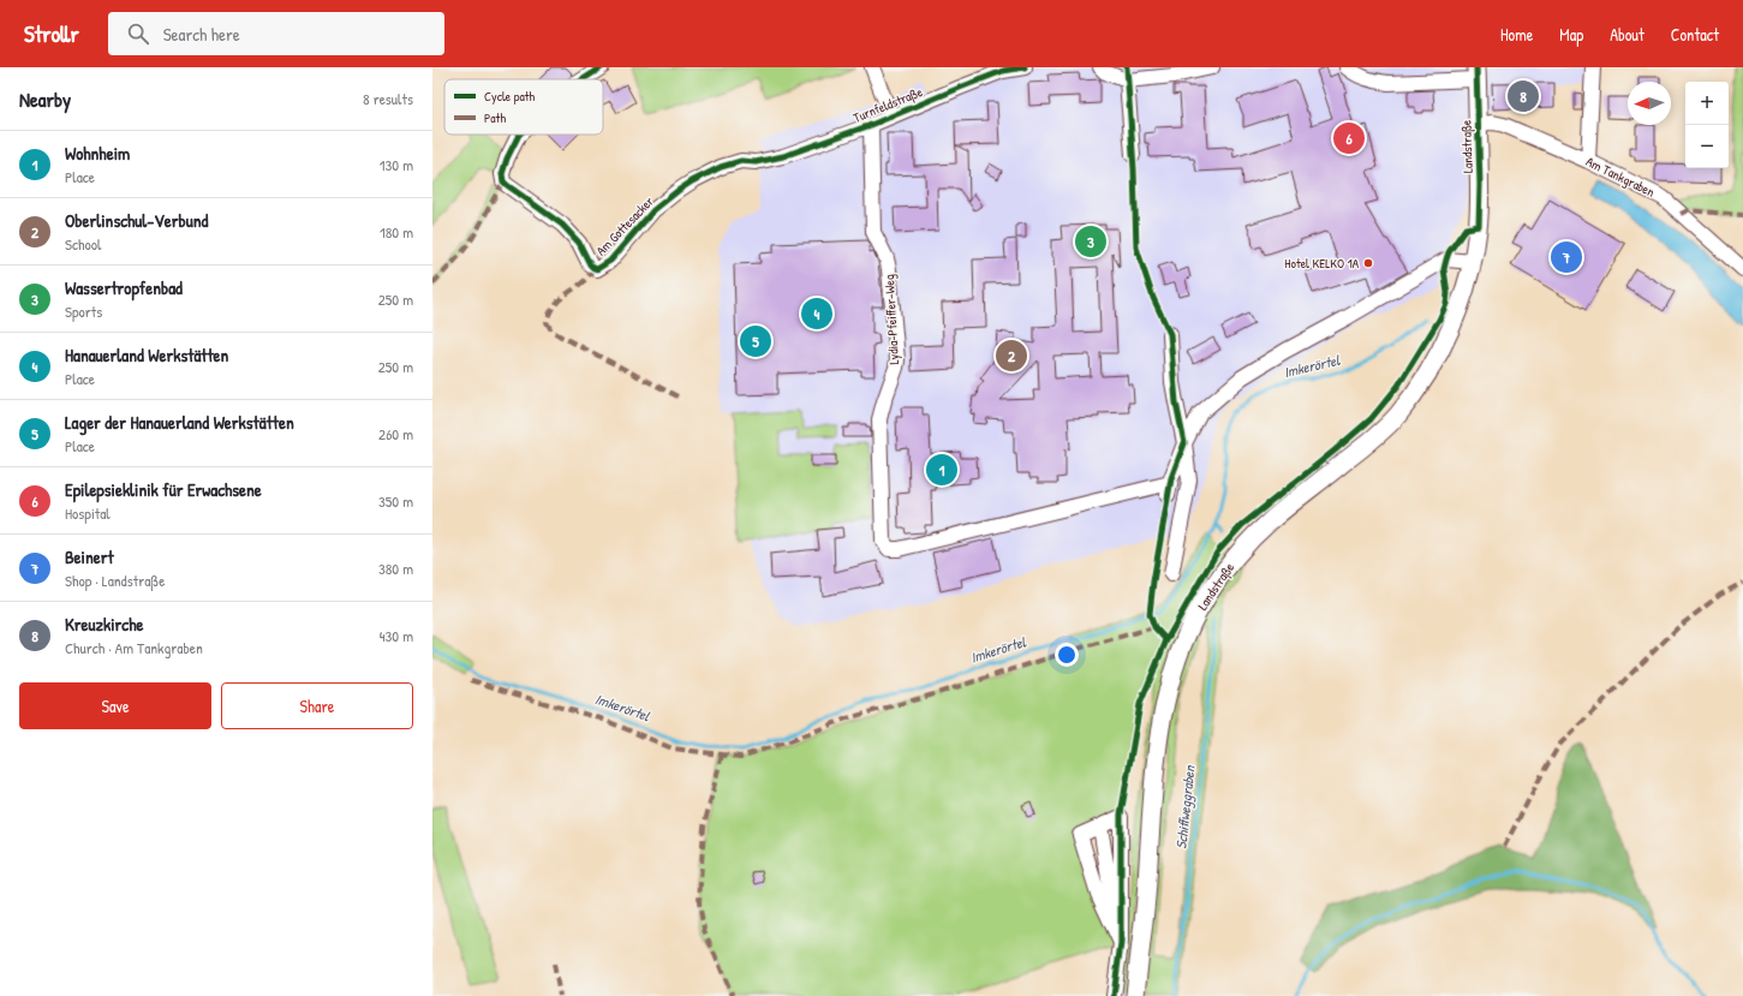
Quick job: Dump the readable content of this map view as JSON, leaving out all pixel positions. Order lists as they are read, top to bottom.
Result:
{
  "streets": {
    "main road": ["Landstraße"],
    "street": [
      "Turnfeldstraße",
      "Am Tankgraben",
      "Am Gottesacker",
      "Lydia-Pfeiffer-Weg"
    ]
  },
  "crossings": [
    ["Turnfeldstraße", "Am Gottesacker"],
    ["Turnfeldstraße", "Lydia-Pfeiffer-Weg"],
    ["Landstraße", "Am Tankgraben"]
  ],
  "water": ["Imkerörtel", "Schiffweggraben"],
  "places": ["Hotel KELKO 1A"],
  "legend": ["Cycle path", "Path"],
  "north": "left",
  "page": {
    "header": "Strollr",
    "search": "Search here",
    "nav": [
      "Home",
      "Map",
      "About",
      "Contact"
    ],
    "heading": ["Nearby", "8 results"],
    "pins": [
      "8",
      "6",
      "3",
      "7",
      "4",
      "5",
      "2",
      "1"
    ],
    "map_buttons": ["+", "−"],
    "list": [
      {
        "mark": "1",
        "name": "Wohnheim",
        "note": "Place",
        "value": "130 m"
      },
      {
        "mark": "2",
        "name": "Oberlinschul-Verbund",
        "note": "School",
        "value": "180 m"
      },
      {
        "mark": "3",
        "name": "Wassertropfenbad",
        "note": "Sports",
        "value": "250 m"
      },
      {
        "mark": "4",
        "name": "Hanauerland Werkstätten",
        "note": "Place",
        "value": "250 m"
      },
      {
        "mark": "5",
        "name": "Lager der Hanauerland Werkstätten",
        "note": "Place",
        "value": "260 m"
      },
      {
        "mark": "6",
        "name": "Epilepsieklinik für Erwachsene",
        "note": "Hospital",
        "value": "350 m"
      },
      {
        "mark": "7",
        "name": "Beinert",
        "note": "Shop · Landstraße",
        "value": "380 m"
      },
      {
        "mark": "8",
        "name": "Kreuzkirche",
        "note": "Church · Am Tankgraben",
        "value": "430 m"
      }
    ],
    "buttons": ["Save", "Share"]
  }
}
